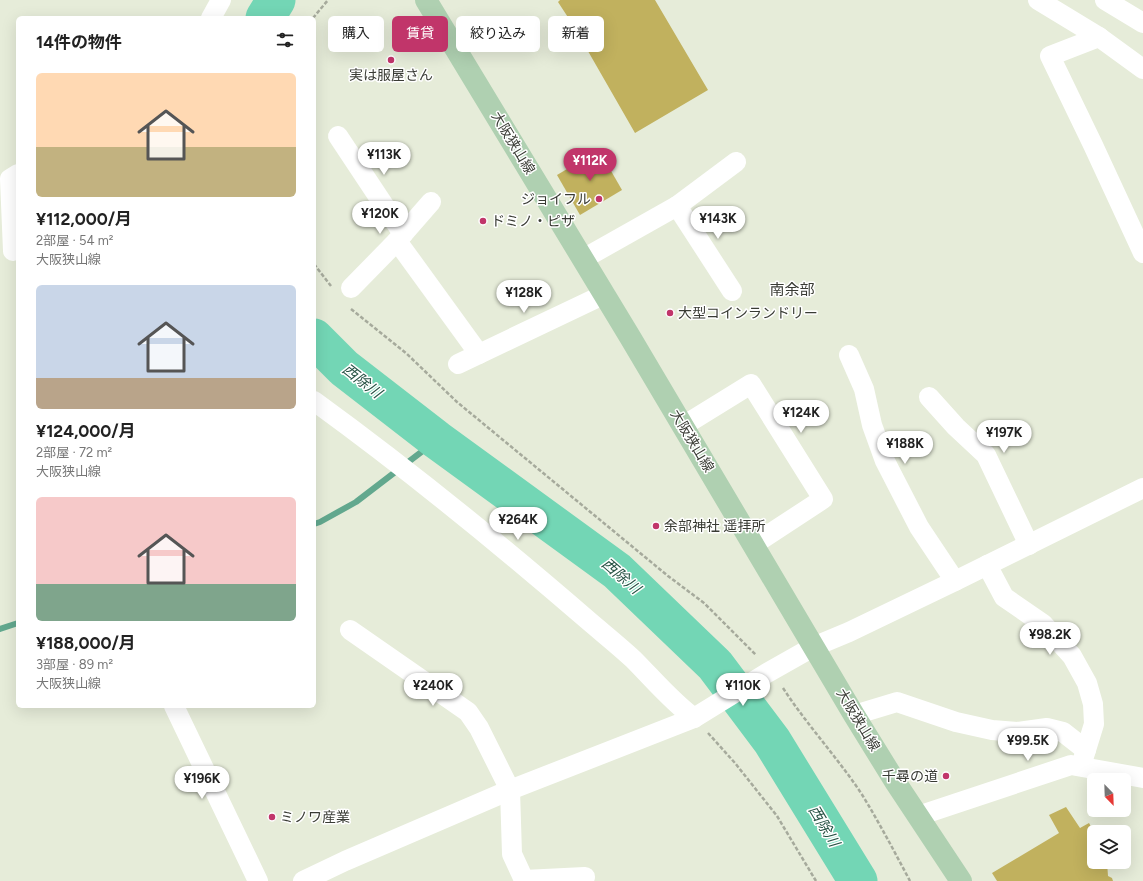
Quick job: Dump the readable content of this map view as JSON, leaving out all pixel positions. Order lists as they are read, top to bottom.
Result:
{
  "streets": {
    "main road": ["大阪狭山線"]
  },
  "districts": ["南余部"],
  "water": ["西除川"],
  "places": [
    "実は服屋さん",
    "ジョイフル",
    "ドミノ・ピザ",
    "大型コインランドリー",
    "余部神社 遥拝所",
    "千尋の道",
    "ミノワ産業"
  ],
  "north": "bottom right",
  "page": {
    "chip": [
      "購入",
      "賃貸",
      "絞り込み",
      "新着"
    ],
    "heading": "14件の物件",
    "list": [
      {
        "name": "¥112,000/月",
        "note": "2部屋 · 54 m² · 大阪狭山線"
      },
      {
        "name": "¥124,000/月",
        "note": "2部屋 · 72 m² · 大阪狭山線"
      },
      {
        "name": "¥188,000/月",
        "note": "3部屋 · 89 m² · 大阪狭山線"
      }
    ],
    "price": [
      "¥113K",
      "¥112K",
      "¥120K",
      "¥143K",
      "¥128K",
      "¥124K",
      "¥197K",
      "¥188K",
      "¥264K",
      "¥98.2K",
      "¥240K",
      "¥110K",
      "¥99.5K",
      "¥196K"
    ]
  }
}
